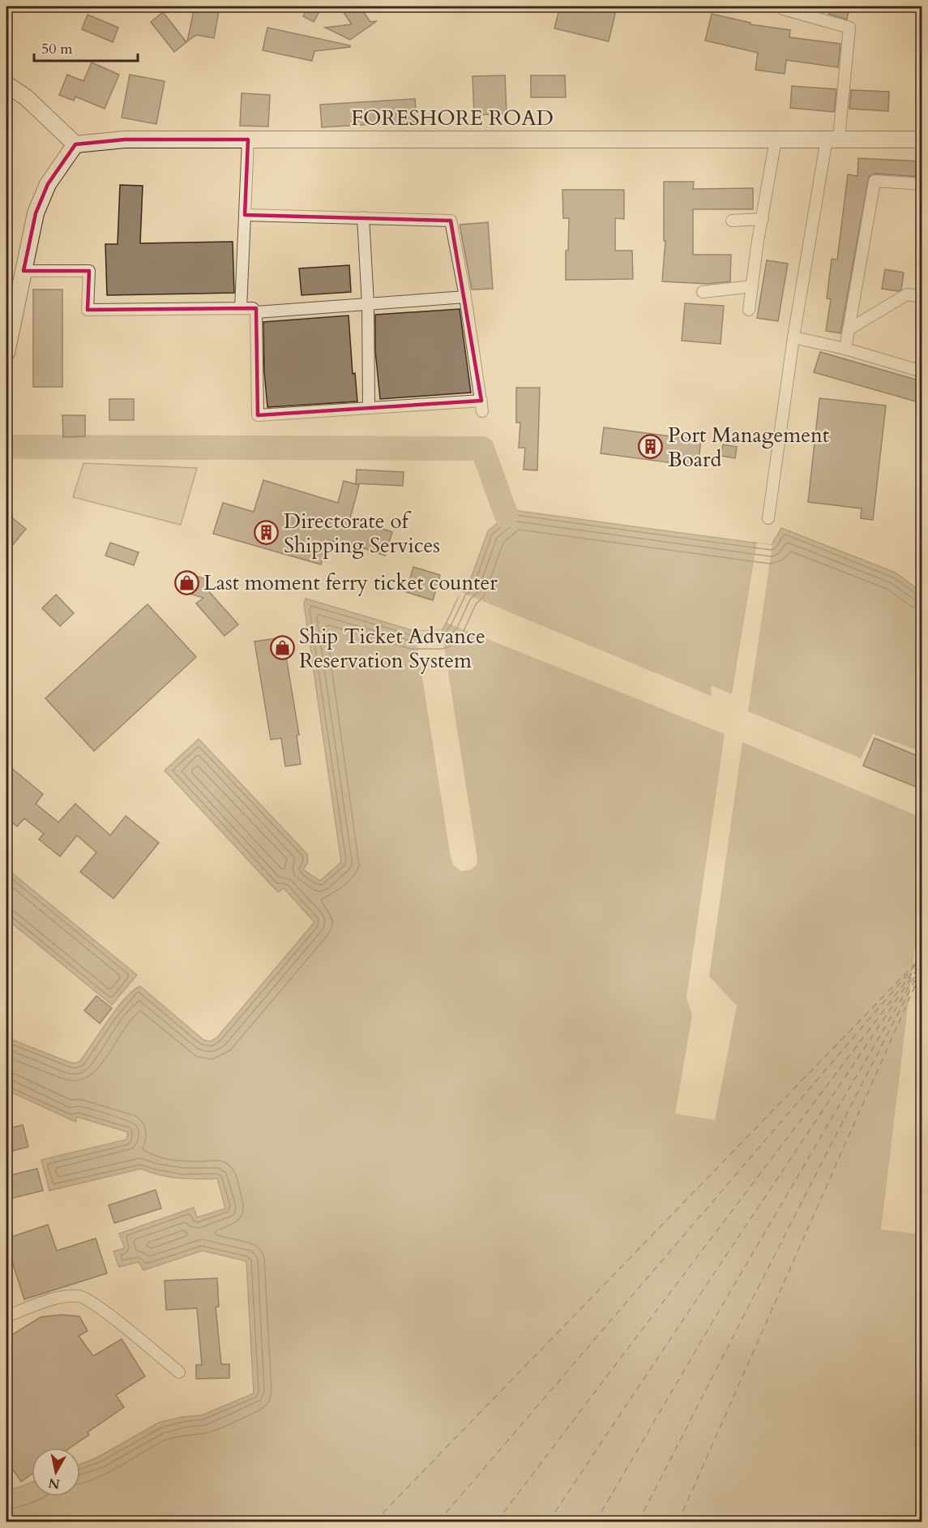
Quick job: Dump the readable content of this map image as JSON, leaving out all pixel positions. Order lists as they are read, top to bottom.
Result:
{
  "streets": {
    "main road": ["FORESHORE ROAD"]
  },
  "places": {
    "building": ["Port Management Board", "Directorate of Shipping Services"],
    "shop": ["Last moment ferry ticket counter", "Ship Ticket Advance Reservation System"]
  },
  "scale_bar": "50 m",
  "north": "bottom"
}
